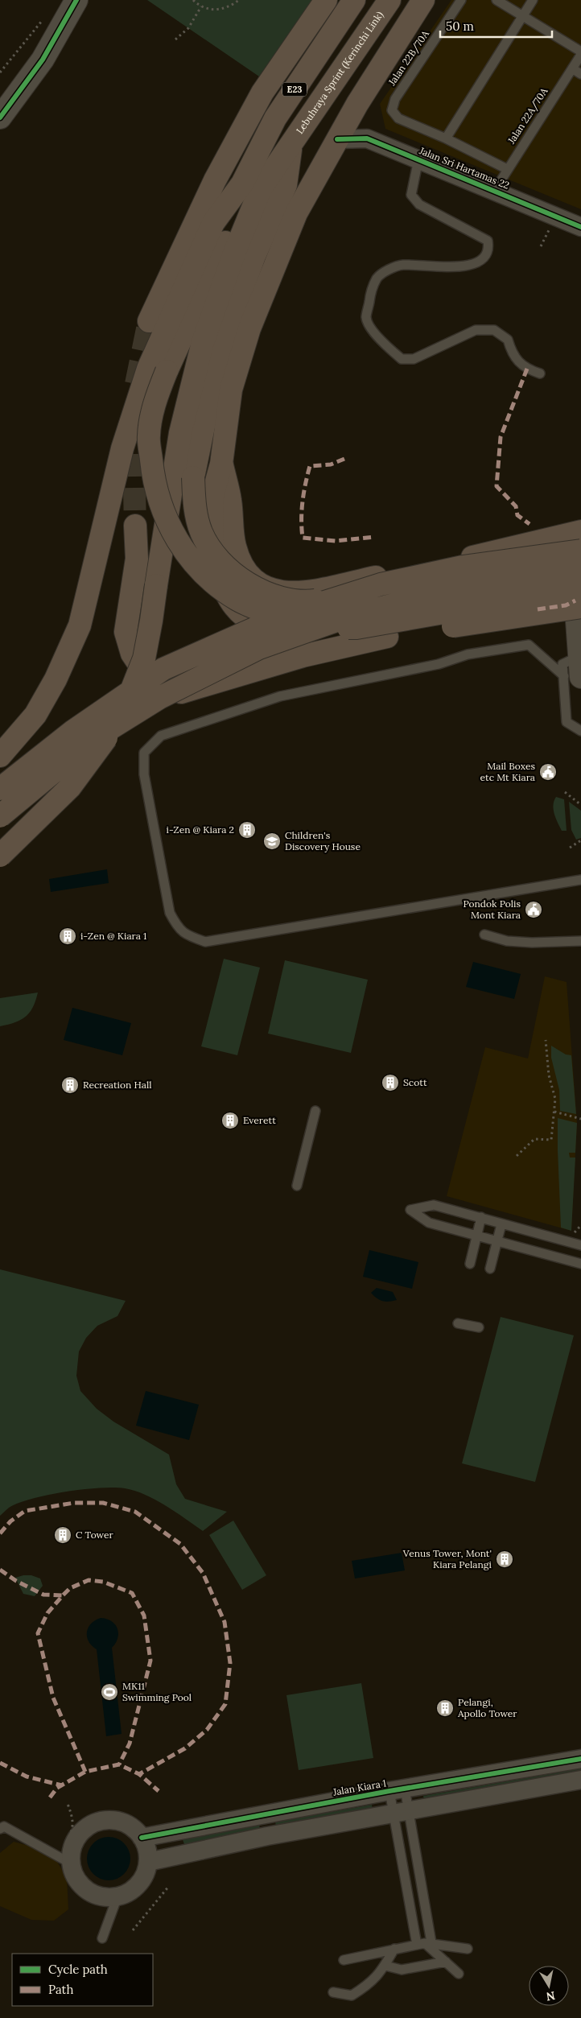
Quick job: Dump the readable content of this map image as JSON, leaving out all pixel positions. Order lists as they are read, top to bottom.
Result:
{
  "streets": {
    "highway": ["Lebuhraya Sprint (Kerinchi Link)", "E23"],
    "street": ["Jalan Sri Hartamas 22", "Jalan Kiara 1"],
    "lane": ["Jalan 22B/70A", "Jalan 22A/70A"]
  },
  "crossings": [
    ["Jalan 22A/70A", "Jalan Sri Hartamas 22"]
  ],
  "places": {
    "public building": ["Mail Boxes etc Mt Kiara", "Pondok Polis Mont Kiara"],
    "building": [
      "i-Zen @ Kiara 2",
      "i-Zen @ Kiara 1",
      "Scott",
      "Recreation Hall",
      "Everett",
      "C Tower",
      "Venus Tower, Mont' Kiara Pelangi",
      "Pelangi, Apollo Tower"
    ],
    "school or university": ["Children's Discovery House"],
    "sports": ["MK11 Swimming Pool"]
  },
  "legend": ["Cycle path", "Path"],
  "scale_bar": "50 m",
  "north": "bottom"
}
